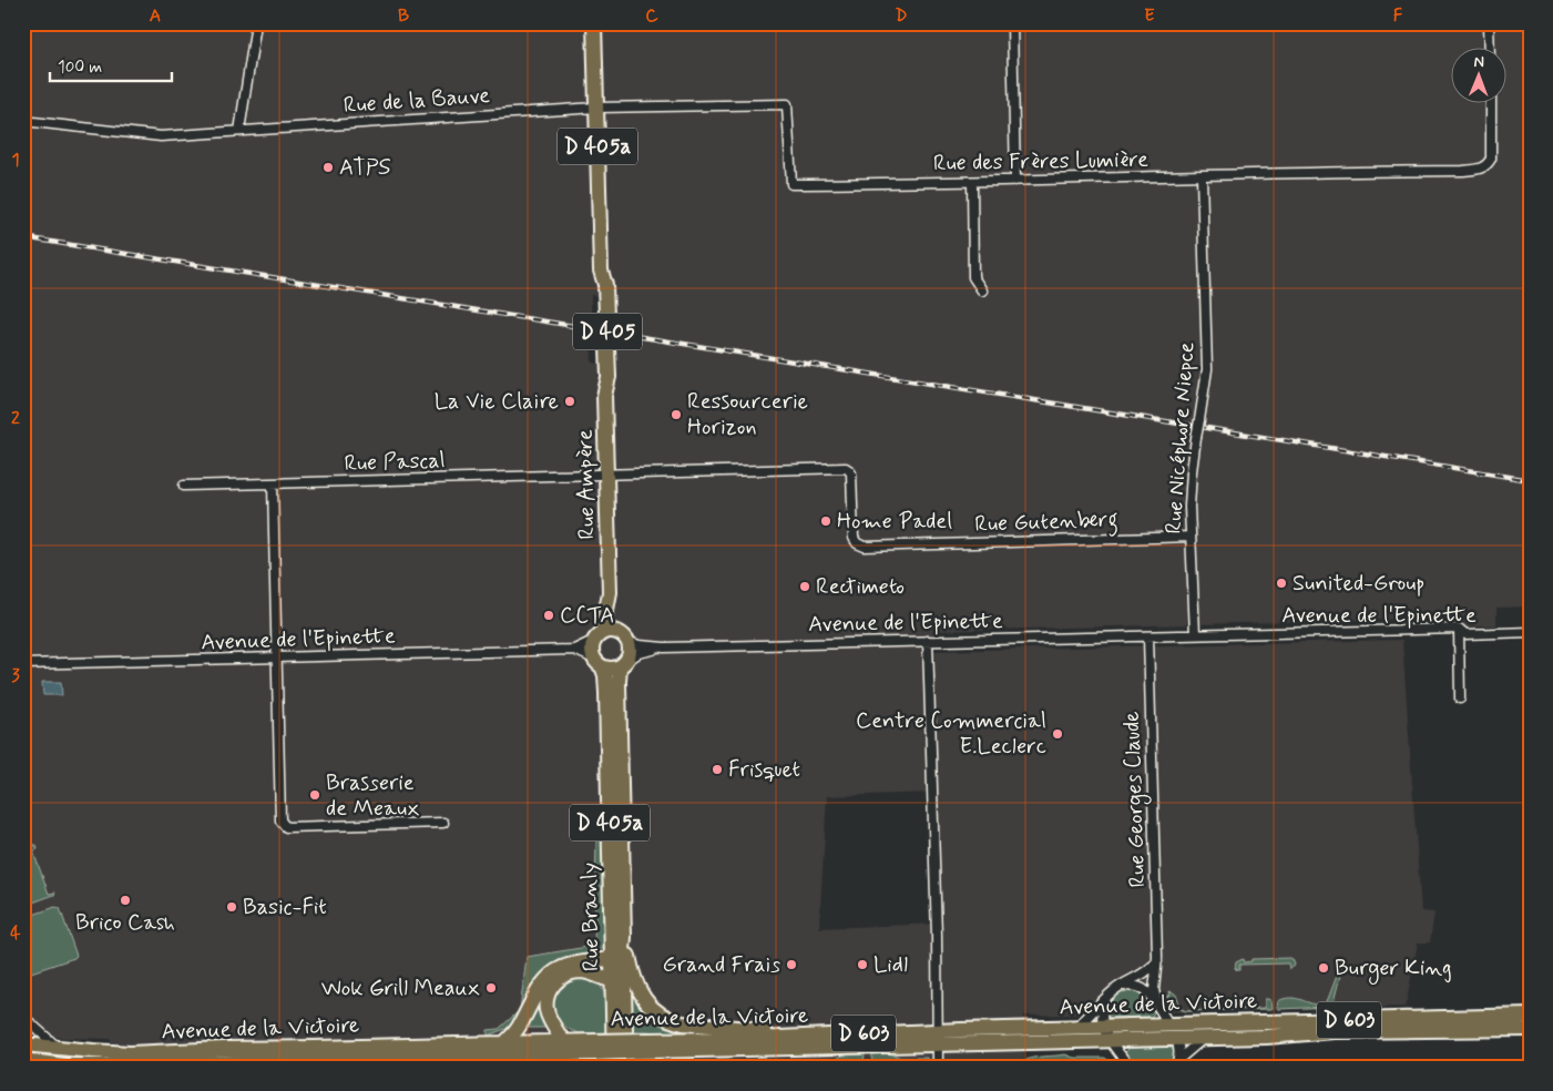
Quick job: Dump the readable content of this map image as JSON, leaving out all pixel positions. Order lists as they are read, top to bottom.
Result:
{
  "streets": {
    "main road": [
      "D 405a",
      "D 405",
      "Rue Ampère",
      "Rue Branly",
      "Avenue de la Victoire",
      "D 603"
    ],
    "street": [
      "Rue de la Bauve",
      "Rue des Frères Lumière",
      "Rue Nicéphore Niepce",
      "Rue Pascal",
      "Rue Gutenberg",
      "Avenue de l'Epinette",
      "Rue Georges Claude"
    ]
  },
  "crossings": [
    ["Rue de la Bauve", "D 405a"],
    ["Rue de la Bauve", "Rue des Frères Lumière"],
    ["D 405a", "Rue des Frères Lumière"],
    ["D 405a", "Rue Ampère"],
    ["Rue des Frères Lumière", "Rue Nicéphore Niepce"],
    ["Rue Nicéphore Niepce", "Rue Gutenberg"],
    ["Rue Nicéphore Niepce", "Avenue de l'Epinette"],
    ["Rue Pascal", "Rue Ampère"],
    ["Rue Pascal", "Rue Gutenberg"],
    ["Rue Ampère", "Rue Gutenberg"],
    ["Rue Ampère", "Avenue de l'Epinette"],
    ["Rue Ampère", "Rue Branly"],
    ["Avenue de l'Epinette", "Rue Georges Claude"],
    ["Avenue de l'Epinette", "Rue Branly"]
  ],
  "places": [
    "ATPS",
    "La Vie Claire",
    "Ressourcerie Horizon",
    "Home Padel",
    "Sunited-Group",
    "Rectimeto",
    "CCTA",
    "Centre Commercial E.Leclerc",
    "Frisquet",
    "Brasserie de Meaux",
    "Brico Cash",
    "Basic-Fit",
    "Grand Frais",
    "Lidl",
    "Burger King",
    "Wok Grill Meaux"
  ],
  "scale_bar": "100 m",
  "north": "top",
  "grid": {
    "columns": [
      "A",
      "B",
      "C",
      "D",
      "E",
      "F"
    ],
    "rows": [
      "1",
      "2",
      "3",
      "4"
    ]
  }
}
